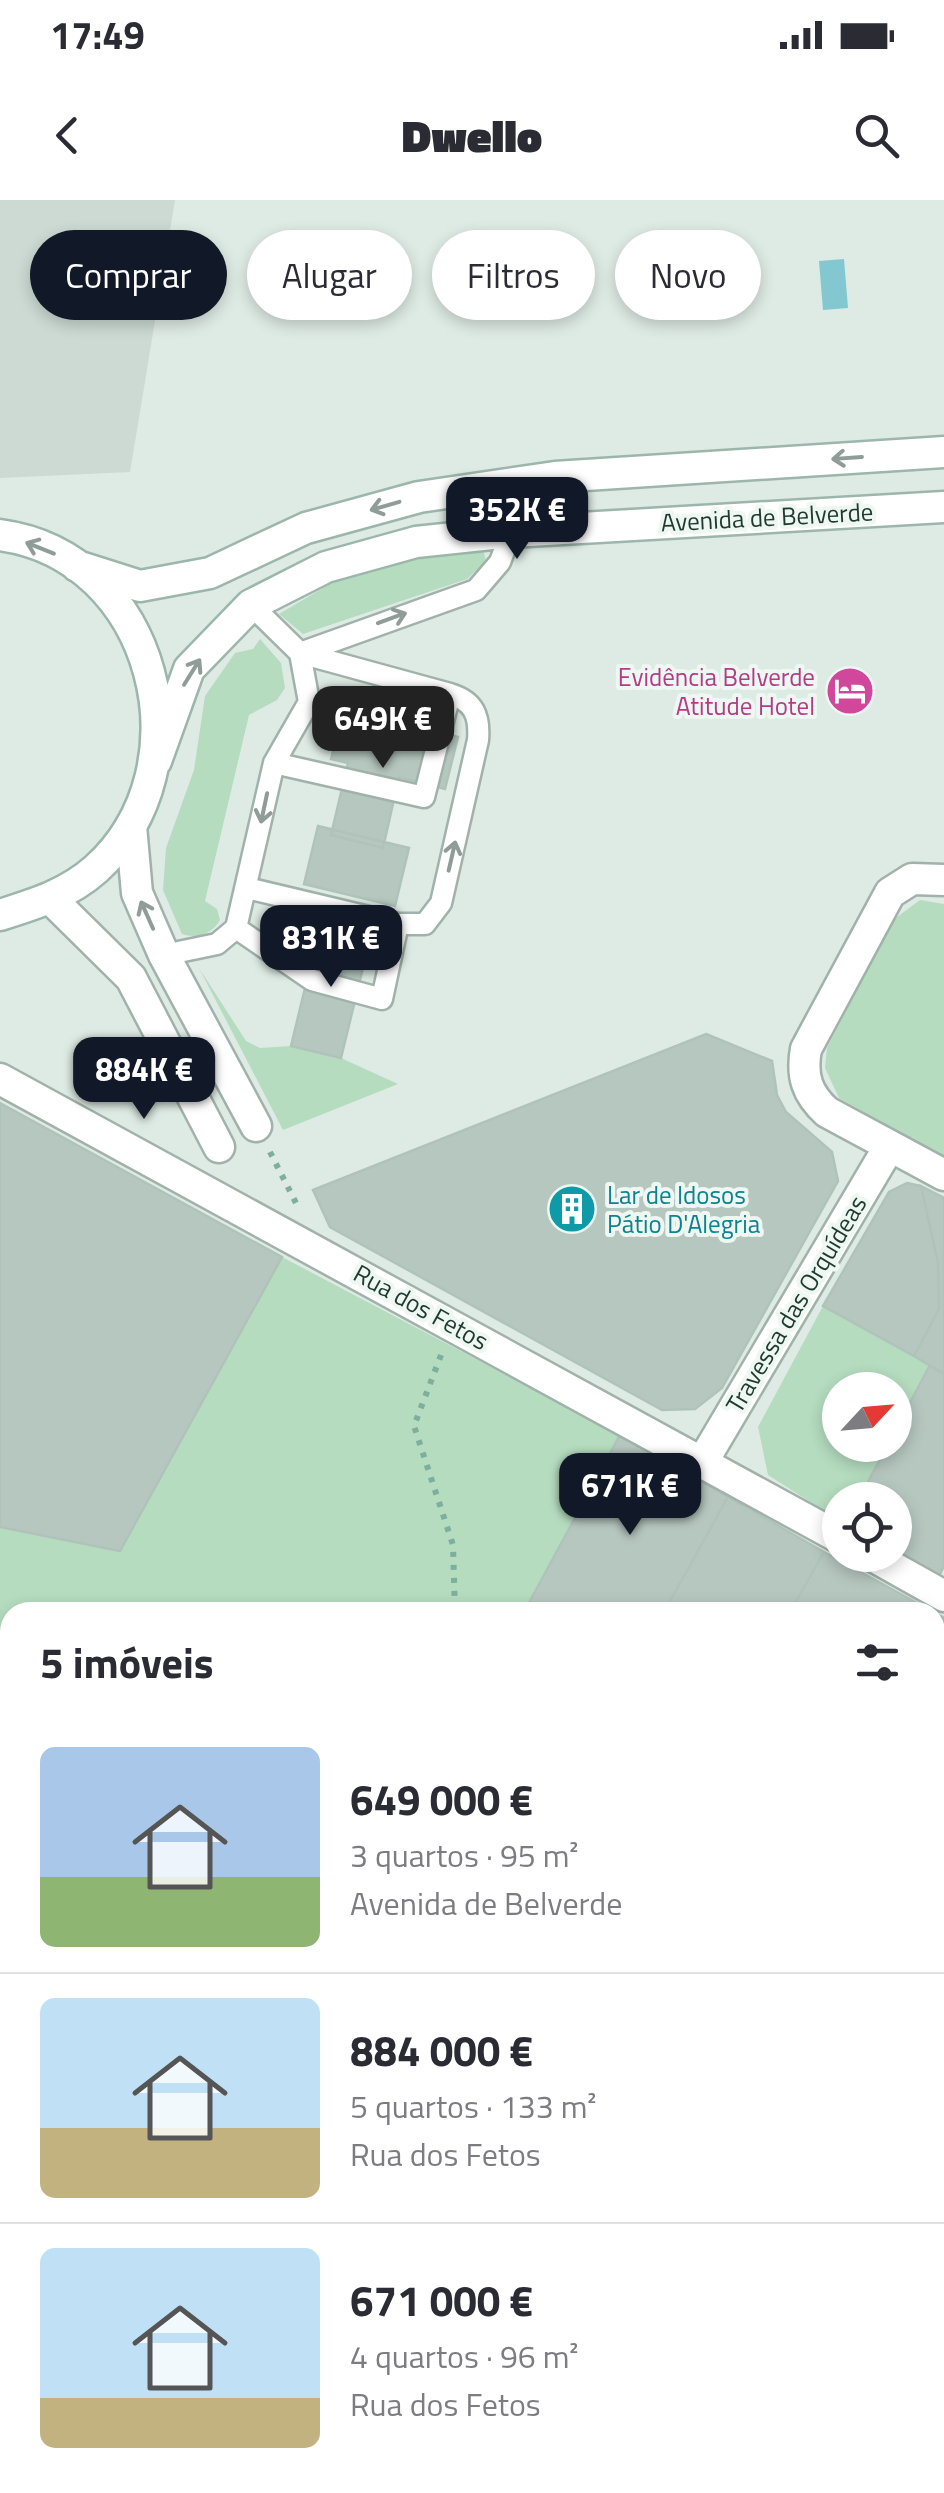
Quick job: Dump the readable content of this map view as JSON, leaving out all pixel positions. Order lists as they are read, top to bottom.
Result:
{
  "streets": {
    "street": ["Avenida de Belverde", "Travessa das Orquídeas", "Rua dos Fetos"]
  },
  "crossings": [
    ["Travessa das Orquídeas", "Rua dos Fetos"]
  ],
  "places": {
    "hotel": ["Evidência Belverde Atitude Hotel"],
    "building": ["Lar de Idosos Pátio D'Alegria"]
  },
  "north": "top right",
  "page": {
    "status": "17:49",
    "header": "Dwello",
    "chip": [
      "Comprar",
      "Alugar",
      "Filtros",
      "Novo"
    ],
    "price": [
      "352K €",
      "649K €",
      "831K €",
      "884K €",
      "671K €"
    ],
    "heading": "5 imóveis",
    "list": [
      {
        "name": "649 000 €",
        "note": "3 quartos · 95 m² · Avenida de Belverde"
      },
      {
        "name": "884 000 €",
        "note": "5 quartos · 133 m² · Rua dos Fetos"
      },
      {
        "name": "671 000 €",
        "note": "4 quartos · 96 m² · Rua dos Fetos"
      }
    ]
  }
}
